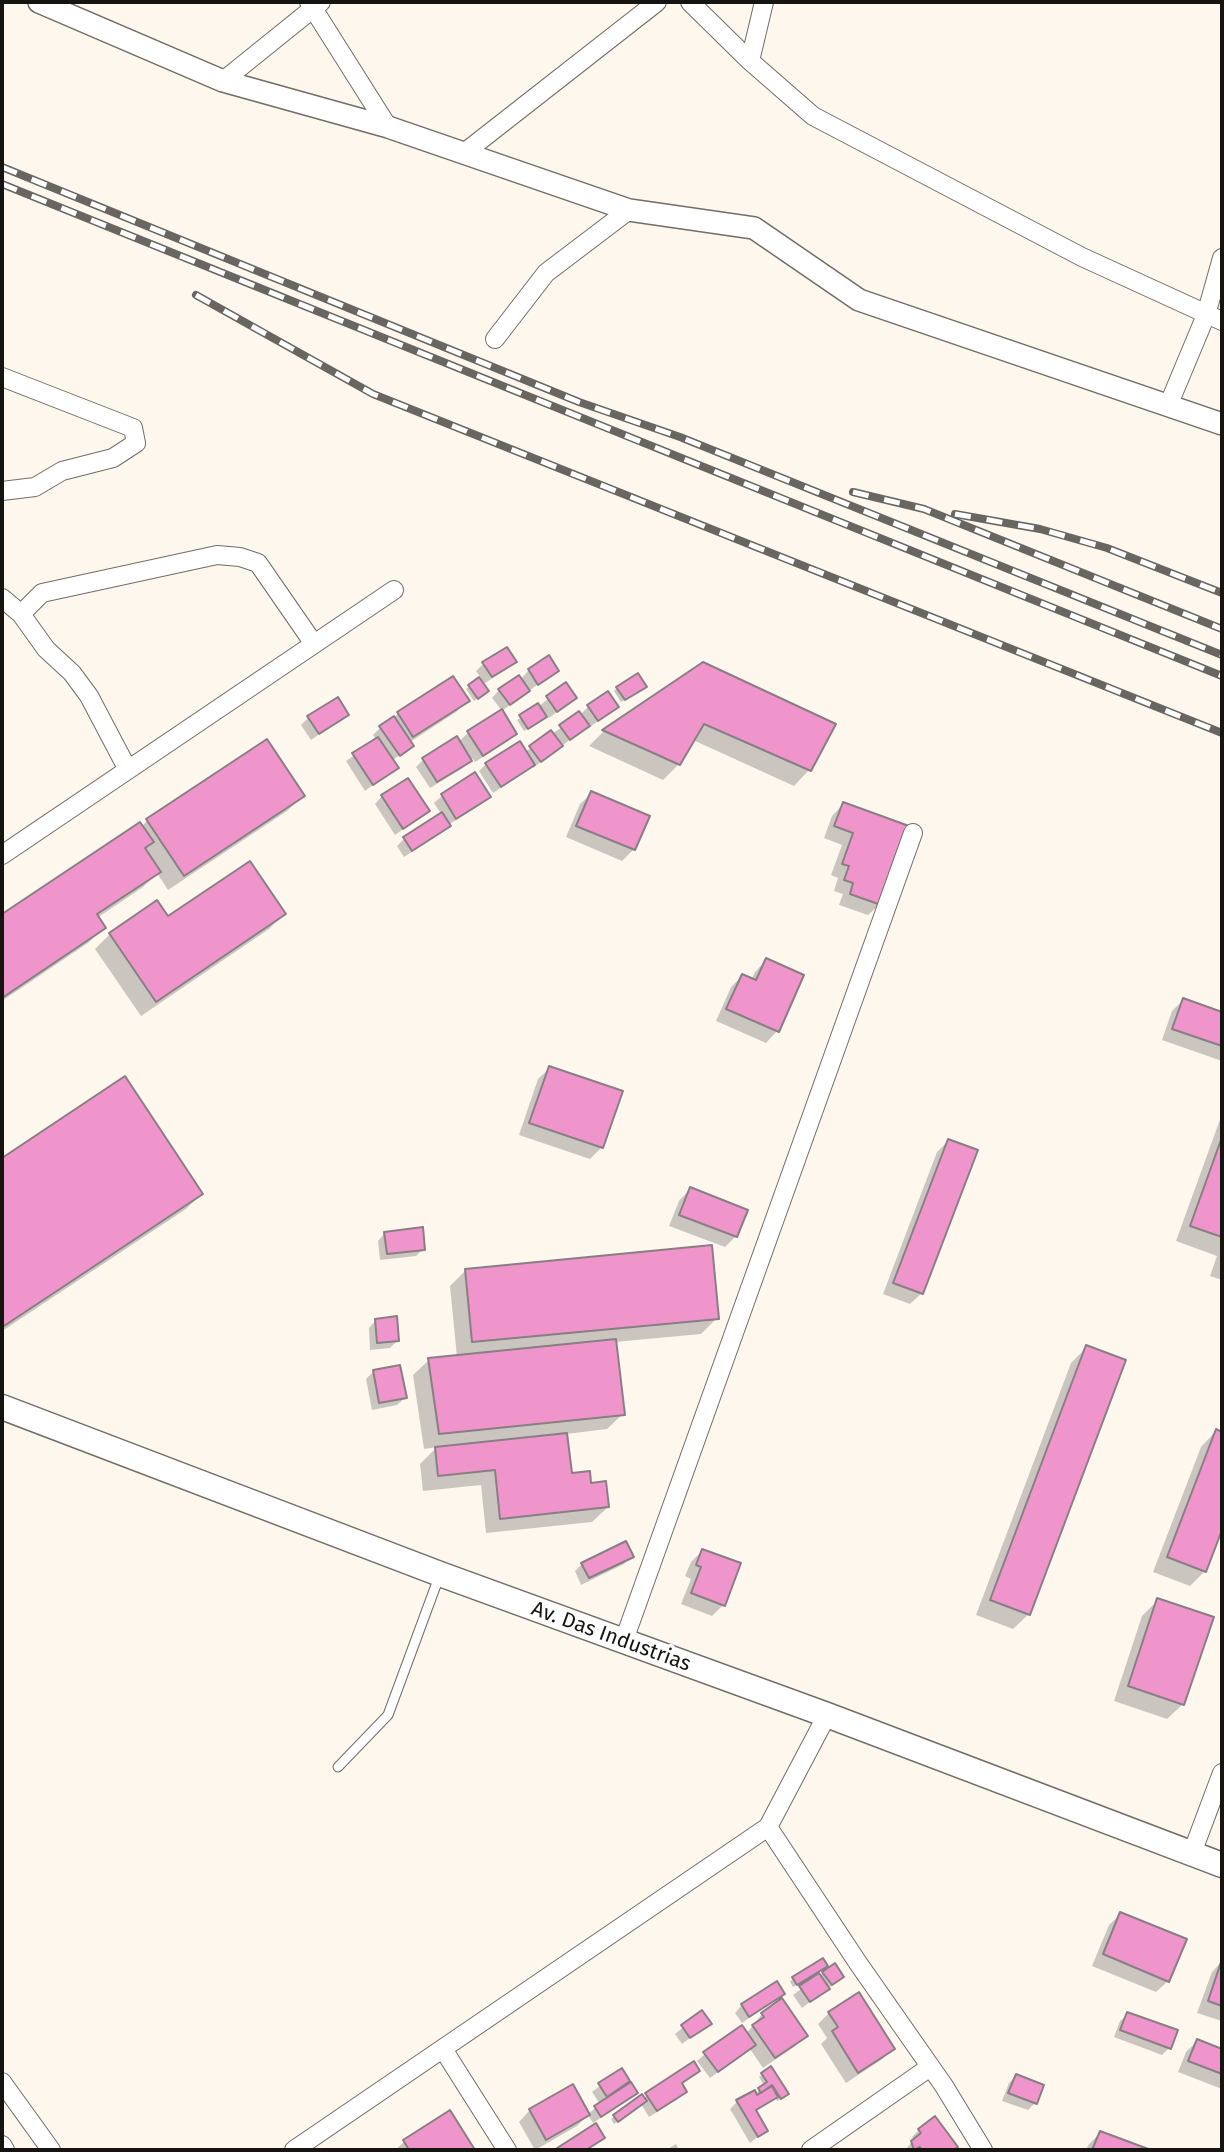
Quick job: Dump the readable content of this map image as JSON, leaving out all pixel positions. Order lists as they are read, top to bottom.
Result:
{
  "streets": {
    "main road": ["Av. Das Industrias"]
  }
}
